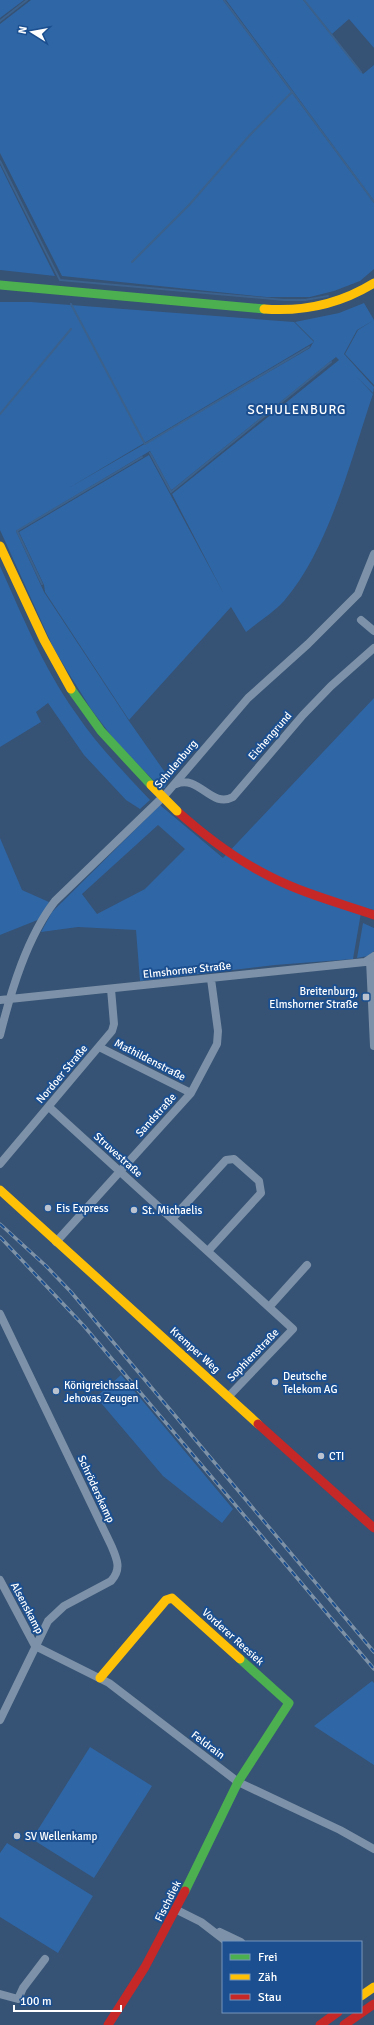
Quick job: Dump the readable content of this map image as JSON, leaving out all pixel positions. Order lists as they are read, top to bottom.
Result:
{
  "streets": {
    "main road": ["Kremper Weg", "Vorderer Reesiek", "Fischdiek"],
    "street": [
      "Eichengrund",
      "Schulenburg",
      "Elmshorner Straße",
      "Mathildenstraße",
      "Nordoer Straße",
      "Sandstraße",
      "Struvestraße",
      "Sophienstraße",
      "Schröderskamp",
      "Alsenskamp",
      "Feldrain"
    ]
  },
  "crossings": [
    ["Eichengrund", "Schulenburg"],
    ["Schulenburg", "Elmshorner Straße"],
    ["Elmshorner Straße", "Nordoer Straße"],
    ["Elmshorner Straße", "Sandstraße"],
    ["Mathildenstraße", "Nordoer Straße"],
    ["Mathildenstraße", "Sandstraße"],
    ["Nordoer Straße", "Struvestraße"],
    ["Sandstraße", "Struvestraße"],
    ["Sandstraße", "Kremper Weg"],
    ["Struvestraße", "Sophienstraße"],
    ["Kremper Weg", "Sophienstraße"],
    ["Schröderskamp", "Alsenskamp"],
    ["Schröderskamp", "Feldrain"],
    ["Alsenskamp", "Feldrain"],
    ["Vorderer Reesiek", "Feldrain"],
    ["Vorderer Reesiek", "Fischdiek"],
    ["Feldrain", "Fischdiek"]
  ],
  "districts": ["SCHULENBURG"],
  "places": {
    "transit": ["Breitenburg, Elmshorner Straße"],
    "other": [
      "Eis Express",
      "St. Michaelis",
      "Deutsche Telekom AG",
      "Königreichssaal Jehovas Zeugen",
      "CTI",
      "SV Wellenkamp"
    ]
  },
  "legend": ["Frei", "Zäh", "Stau"],
  "scale_bar": "100 m",
  "north": "left"
}
